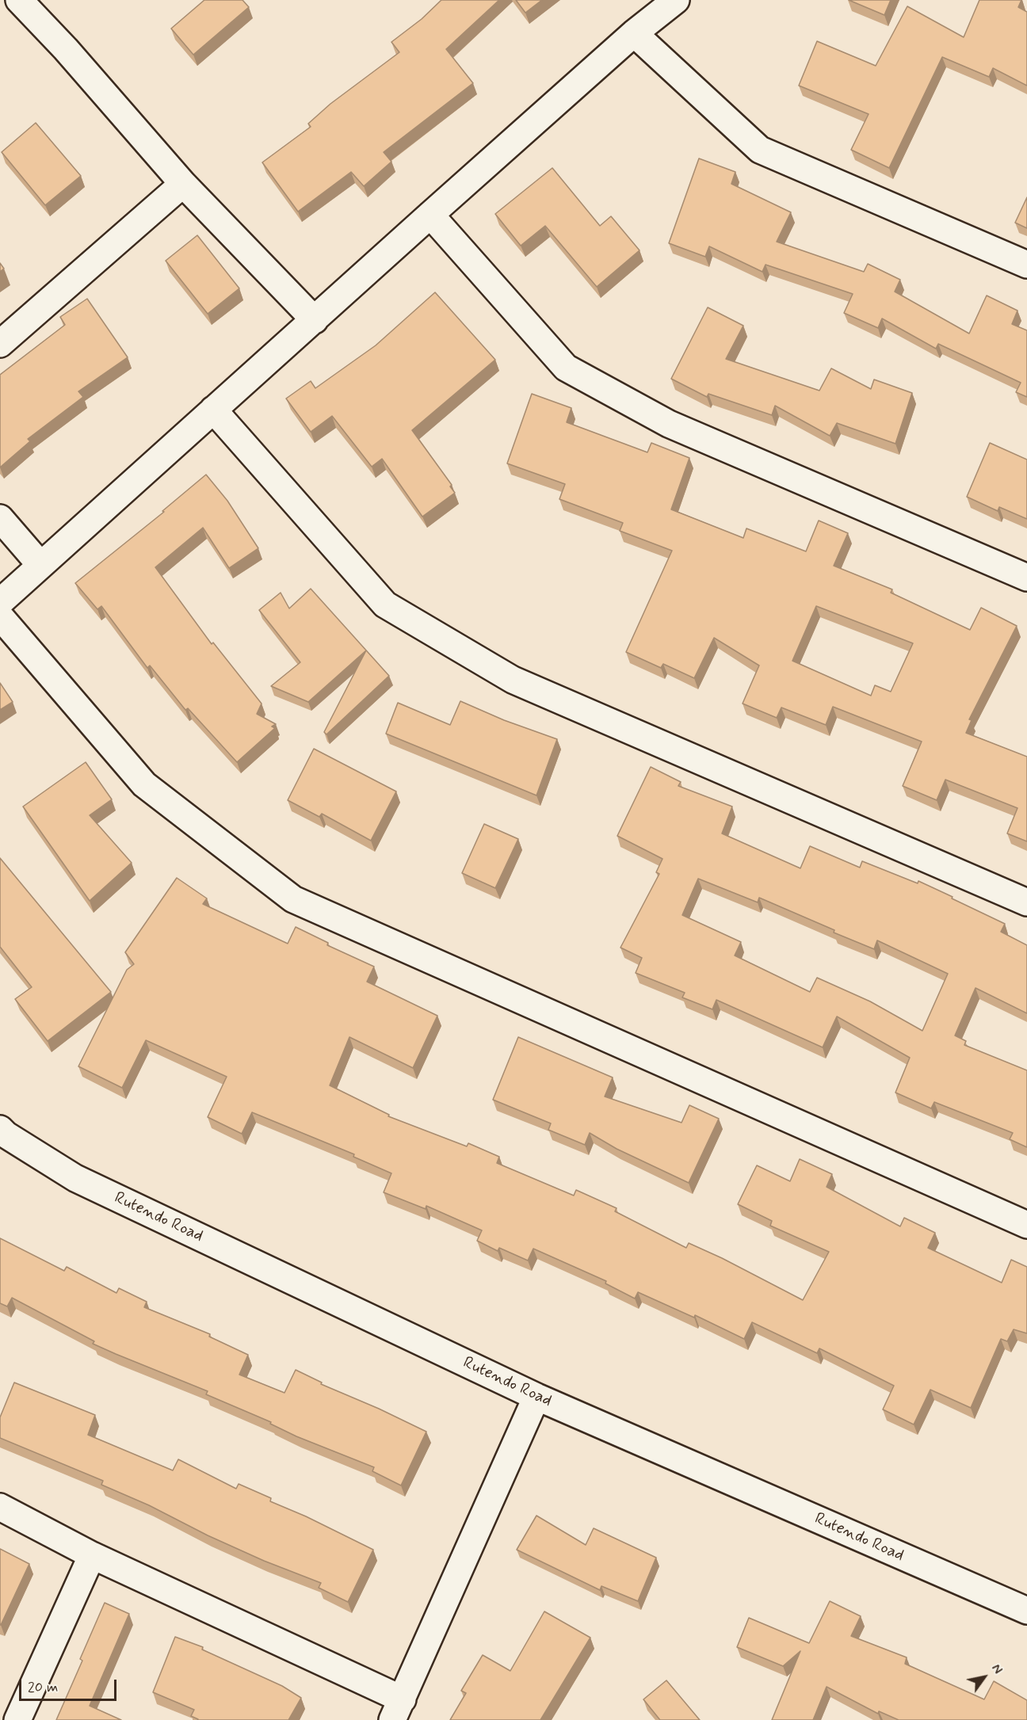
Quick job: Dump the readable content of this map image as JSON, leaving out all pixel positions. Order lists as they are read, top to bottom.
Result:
{
  "streets": {
    "street": ["Rutendo Road"]
  },
  "scale_bar": "20 m",
  "north": "top right"
}
